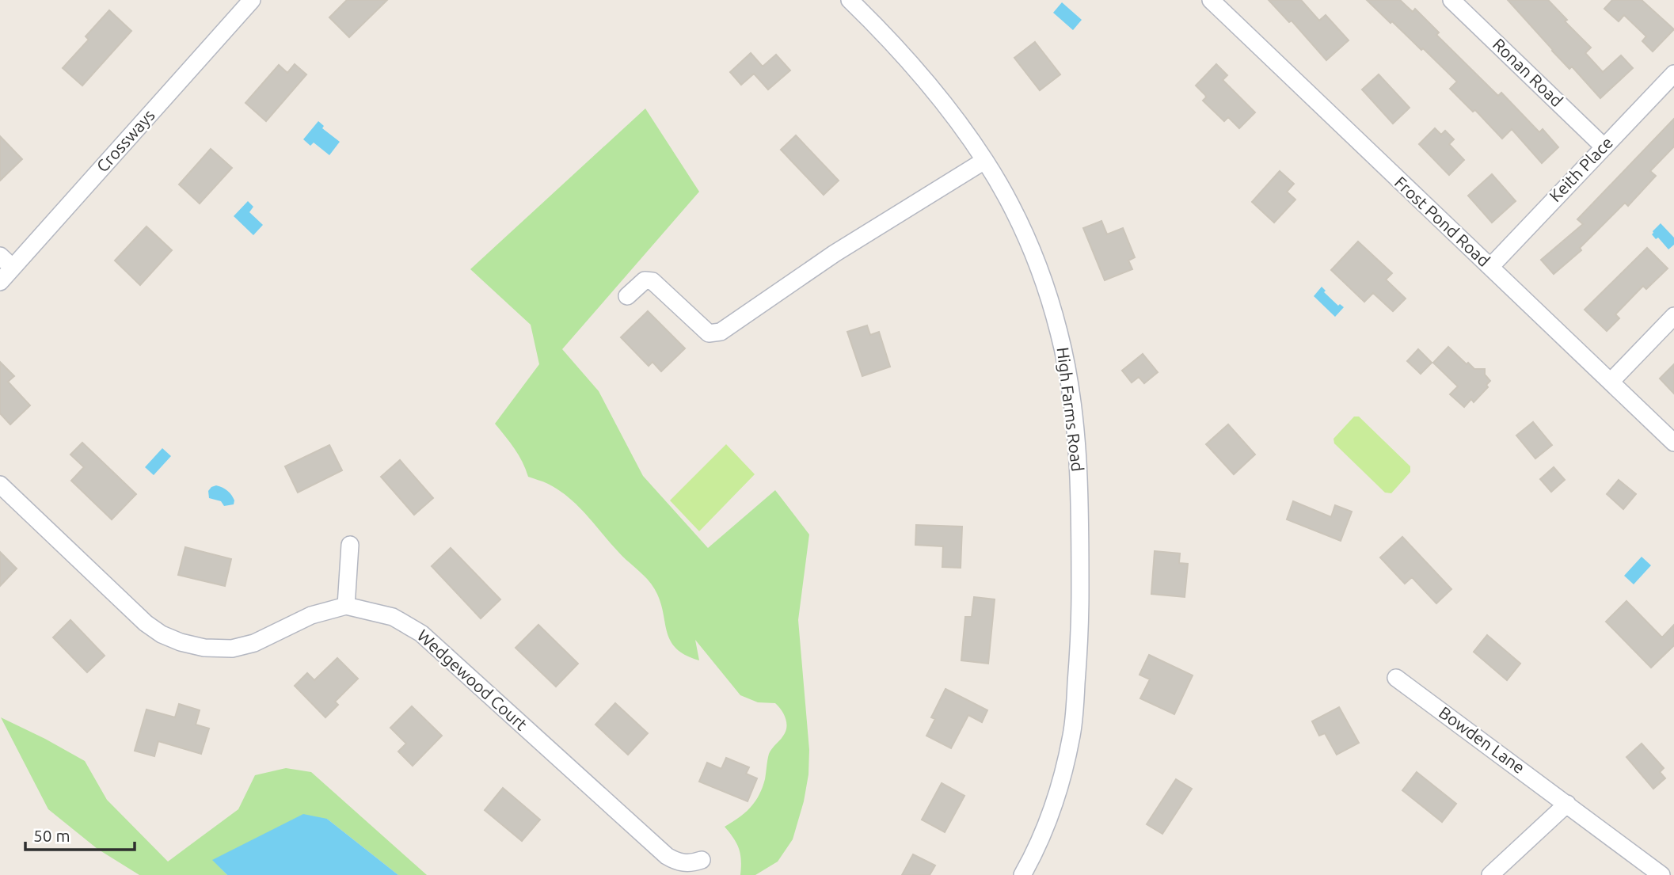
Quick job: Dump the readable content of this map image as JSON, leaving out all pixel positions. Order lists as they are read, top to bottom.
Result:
{
  "streets": {
    "street": [
      "Ronan Road",
      "Crossways",
      "Keith Place",
      "Frost Pond Road",
      "High Farms Road",
      "Wedgewood Court",
      "Bowden Lane"
    ]
  },
  "crossings": [
    ["Ronan Road", "Keith Place"],
    ["Keith Place", "Frost Pond Road"]
  ],
  "scale_bar": "50 m"
}
